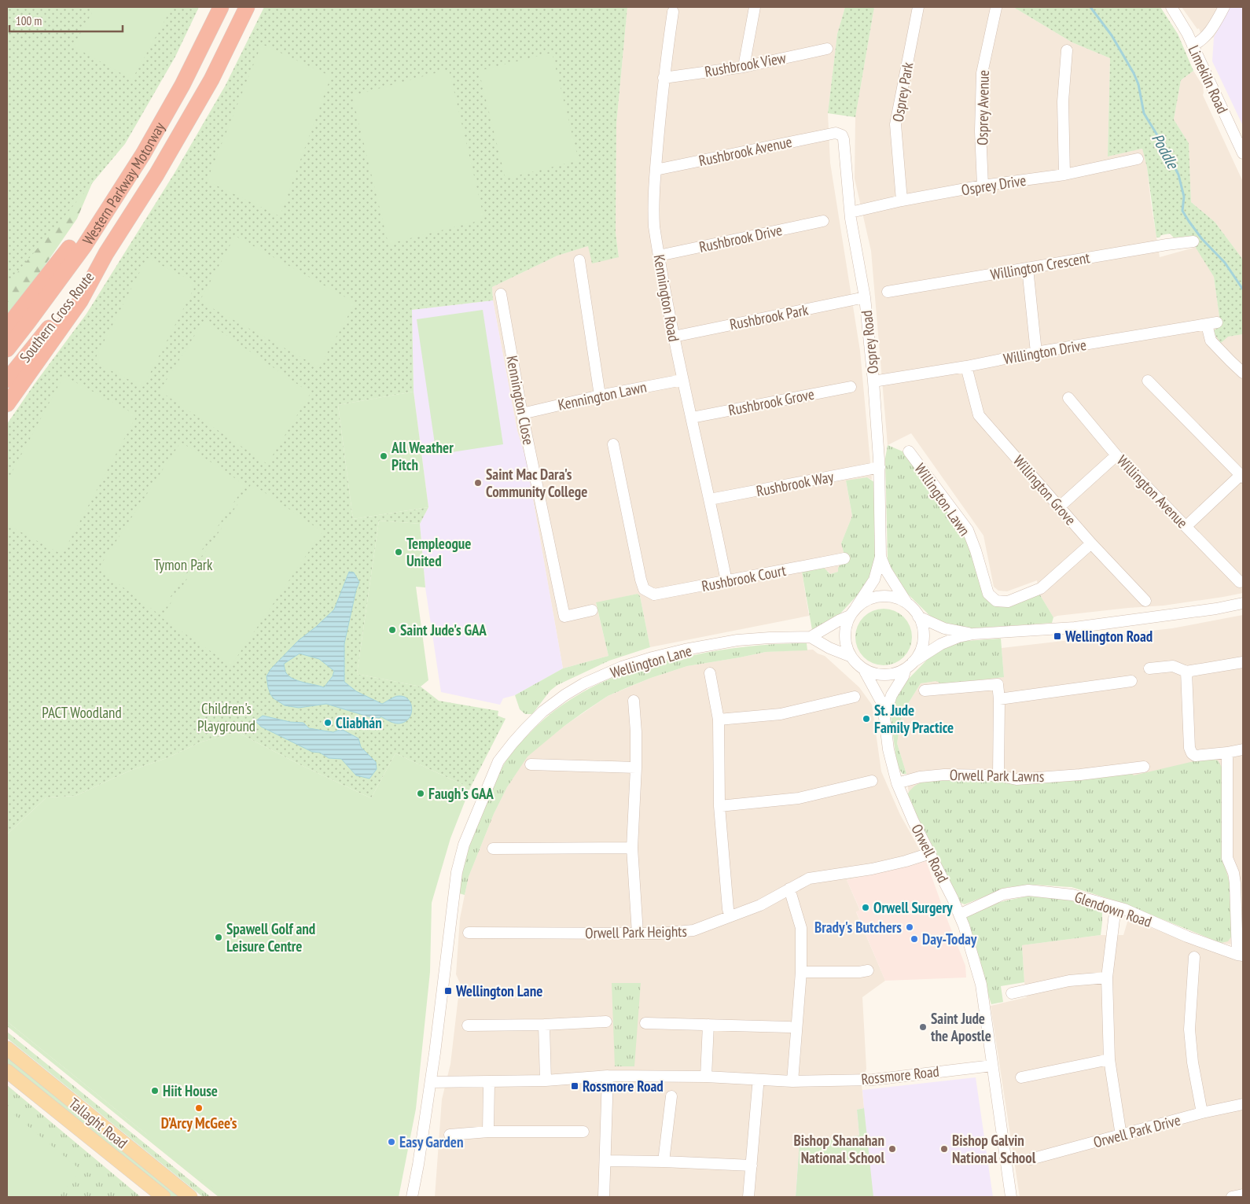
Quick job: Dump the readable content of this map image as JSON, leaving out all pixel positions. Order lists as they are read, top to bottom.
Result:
{
  "streets": {
    "highway": ["Western Parkway Motorway", "Southern Cross Route"],
    "main road": ["Tallaght Road"],
    "street": [
      "Rushbrook View",
      "Limekiln Road",
      "Osprey Park",
      "Osprey Avenue",
      "Rushbrook Avenue",
      "Osprey Drive",
      "Rushbrook Drive",
      "Willington Crescent",
      "Kennington Road",
      "Rushbrook Park",
      "Osprey Road",
      "Willington Drive",
      "Kennington Lawn",
      "Kennington Close",
      "Rushbrook Grove",
      "Rushbrook Way",
      "Willington Grove",
      "Willington Avenue",
      "Willington Lawn",
      "Rushbrook Court",
      "Wellington Lane",
      "Orwell Park Lawns",
      "Orwell Road",
      "Glendown Road",
      "Orwell Park Heights",
      "Rossmore Road",
      "Orwell Park Drive"
    ]
  },
  "crossings": [
    ["Rushbrook View", "Kennington Road"],
    ["Osprey Park", "Osprey Drive"],
    ["Osprey Avenue", "Osprey Drive"],
    ["Rushbrook Avenue", "Kennington Road"],
    ["Rushbrook Avenue", "Osprey Road"],
    ["Western Parkway Motorway", "Southern Cross Route"],
    ["Osprey Drive", "Osprey Road"],
    ["Rushbrook Drive", "Kennington Road"],
    ["Kennington Road", "Rushbrook Park"],
    ["Kennington Road", "Kennington Lawn"],
    ["Kennington Road", "Rushbrook Grove"],
    ["Kennington Road", "Rushbrook Way"],
    ["Kennington Road", "Rushbrook Court"],
    ["Rushbrook Park", "Osprey Road"],
    ["Osprey Road", "Willington Drive"],
    ["Osprey Road", "Rushbrook Way"],
    ["Osprey Road", "Wellington Lane"],
    ["Osprey Road", "Orwell Road"],
    ["Willington Drive", "Willington Grove"],
    ["Kennington Lawn", "Kennington Close"],
    ["Willington Grove", "Willington Lawn"],
    ["Wellington Lane", "Orwell Road"],
    ["Wellington Lane", "Rossmore Road"],
    ["Orwell Park Lawns", "Orwell Road"],
    ["Orwell Road", "Glendown Road"],
    ["Orwell Road", "Orwell Park Heights"],
    ["Orwell Road", "Rossmore Road"]
  ],
  "water": ["Poddle"],
  "parks": ["Tymon Park", "Children's Playground", "PACT Woodland"],
  "places": {
    "other": [
      "All Weather Pitch",
      "Saint Mac Dara's Community College",
      "Templeogue United",
      "Saint Jude's GAA",
      "St. Jude Family Practice",
      "Cliabhán",
      "Faugh's GAA",
      "Orwell Surgery",
      "Brady's Butchers",
      "Spawell Golf and Leisure Centre",
      "Day-Today",
      "Saint Jude the Apostle",
      "Hiit House",
      "D’Arcy McGee’s",
      "Easy Garden",
      "Bishop Shanahan National School",
      "Bishop Galvin National School"
    ],
    "transit": ["Wellington Road", "Wellington Lane", "Rossmore Road"]
  },
  "scale_bar": "100 m"
}
